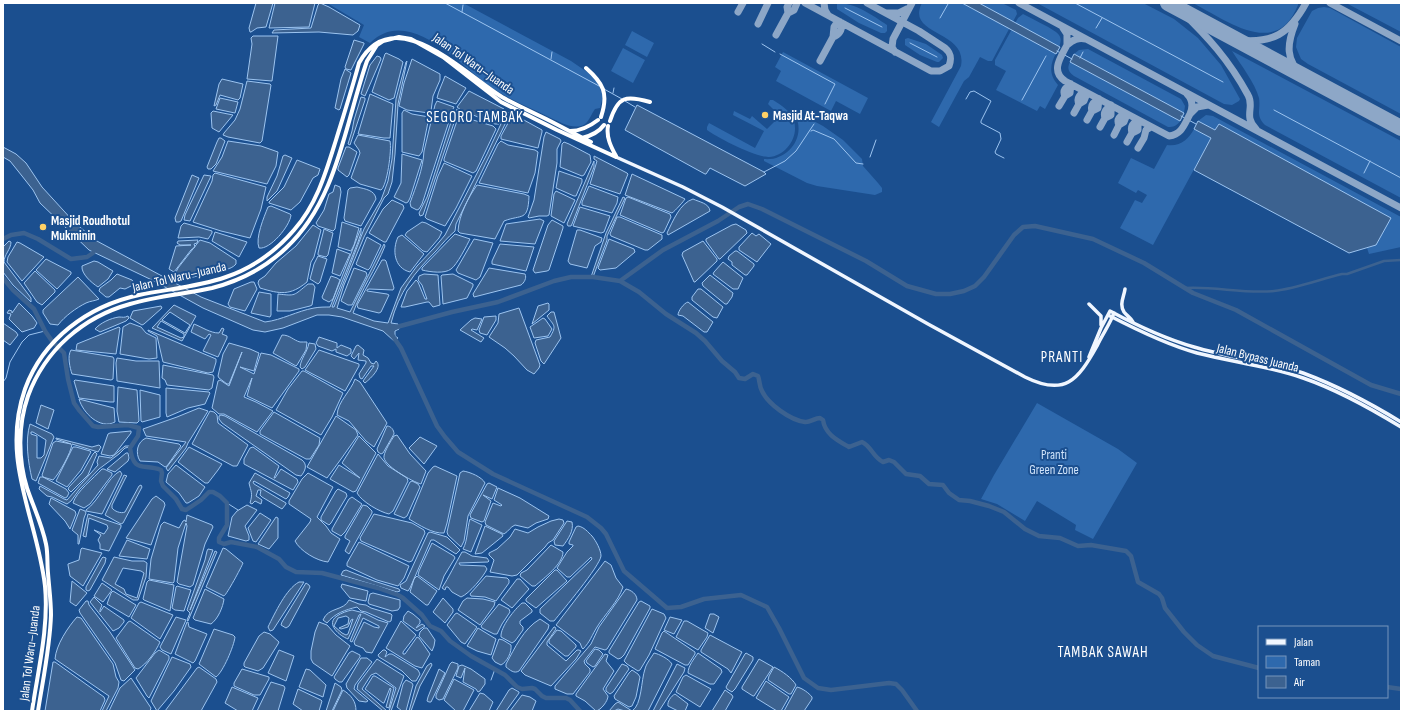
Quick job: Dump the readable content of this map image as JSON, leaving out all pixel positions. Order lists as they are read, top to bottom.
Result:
{
  "streets": {
    "highway": ["Jalan Tol Waru–Juanda"],
    "main road": ["Jalan Bypass Juanda"]
  },
  "districts": ["SEGORO TAMBAK", "PRANTI", "TAMBAK SAWAH"],
  "parks": ["Pranti Green Zone"],
  "places": ["Masjid At-Taqwa", "Masjid Roudhotul Mukminin"],
  "legend": ["Jalan", "Taman", "Air"]
}
